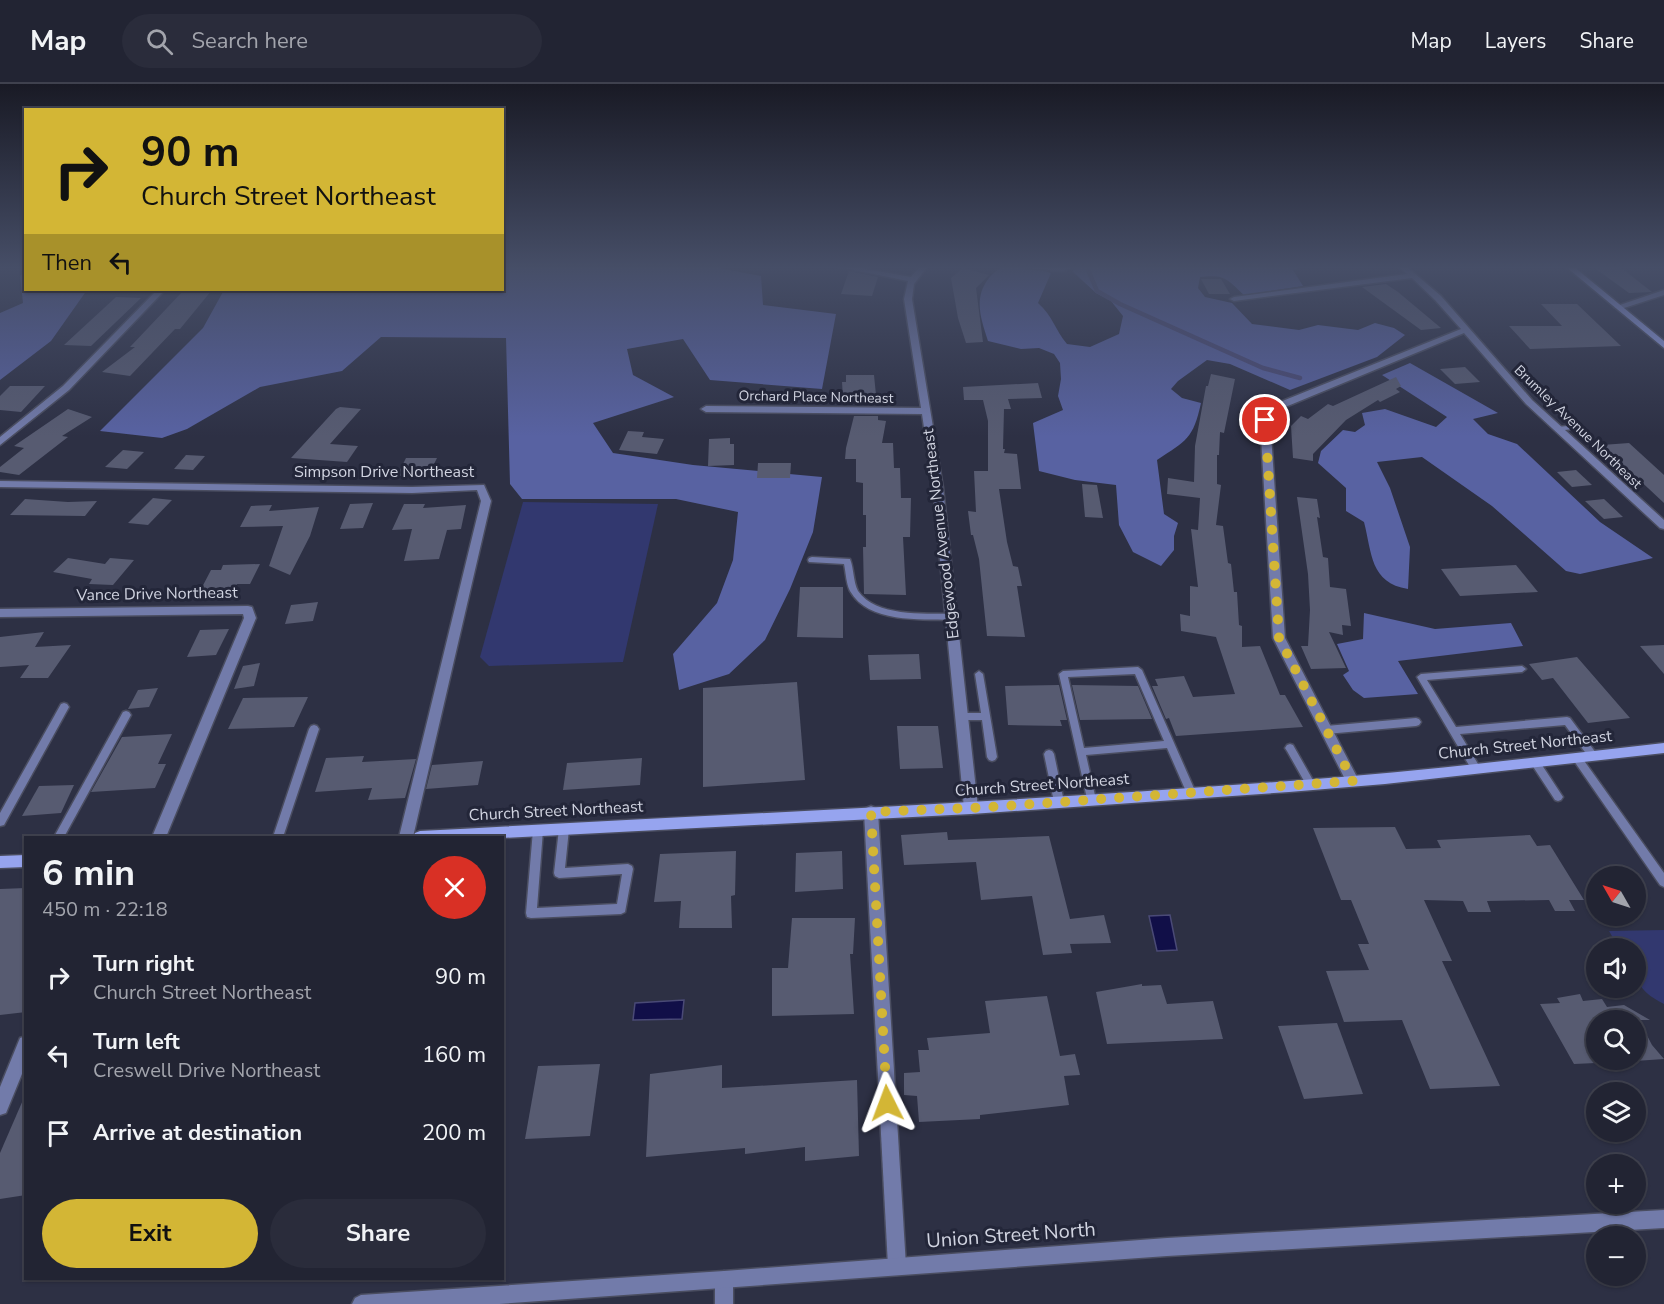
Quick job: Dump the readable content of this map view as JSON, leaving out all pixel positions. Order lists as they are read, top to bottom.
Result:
{
  "streets": {
    "main road": ["Church Street Northeast"],
    "street": [
      "Orchard Place Northeast",
      "Brumley Avenue Northeast",
      "Simpson Drive Northeast",
      "Edgewood Avenue Northeast",
      "Vance Drive Northeast",
      "Union Street North"
    ]
  },
  "crossings": [
    ["Orchard Place Northeast", "Edgewood Avenue Northeast"],
    ["Edgewood Avenue Northeast", "Church Street Northeast"]
  ],
  "north": "top left",
  "page": {
    "header": "Map",
    "search": "Search here",
    "nav": ["Map", "Layers", "Share"],
    "turn": ["90 m", "Church Street Northeast"],
    "then": "Then",
    "heading": ["6 min", "450 m · 22:18"],
    "map_buttons": ["+", "−"],
    "list": [
      {
        "name": "Turn right",
        "note": "Church Street Northeast",
        "value": "90 m"
      },
      {
        "name": "Turn left",
        "note": "Creswell Drive Northeast",
        "value": "160 m"
      },
      {
        "name": "Arrive at destination",
        "value": "200 m"
      }
    ],
    "buttons": ["Exit", "Share"]
  }
}
